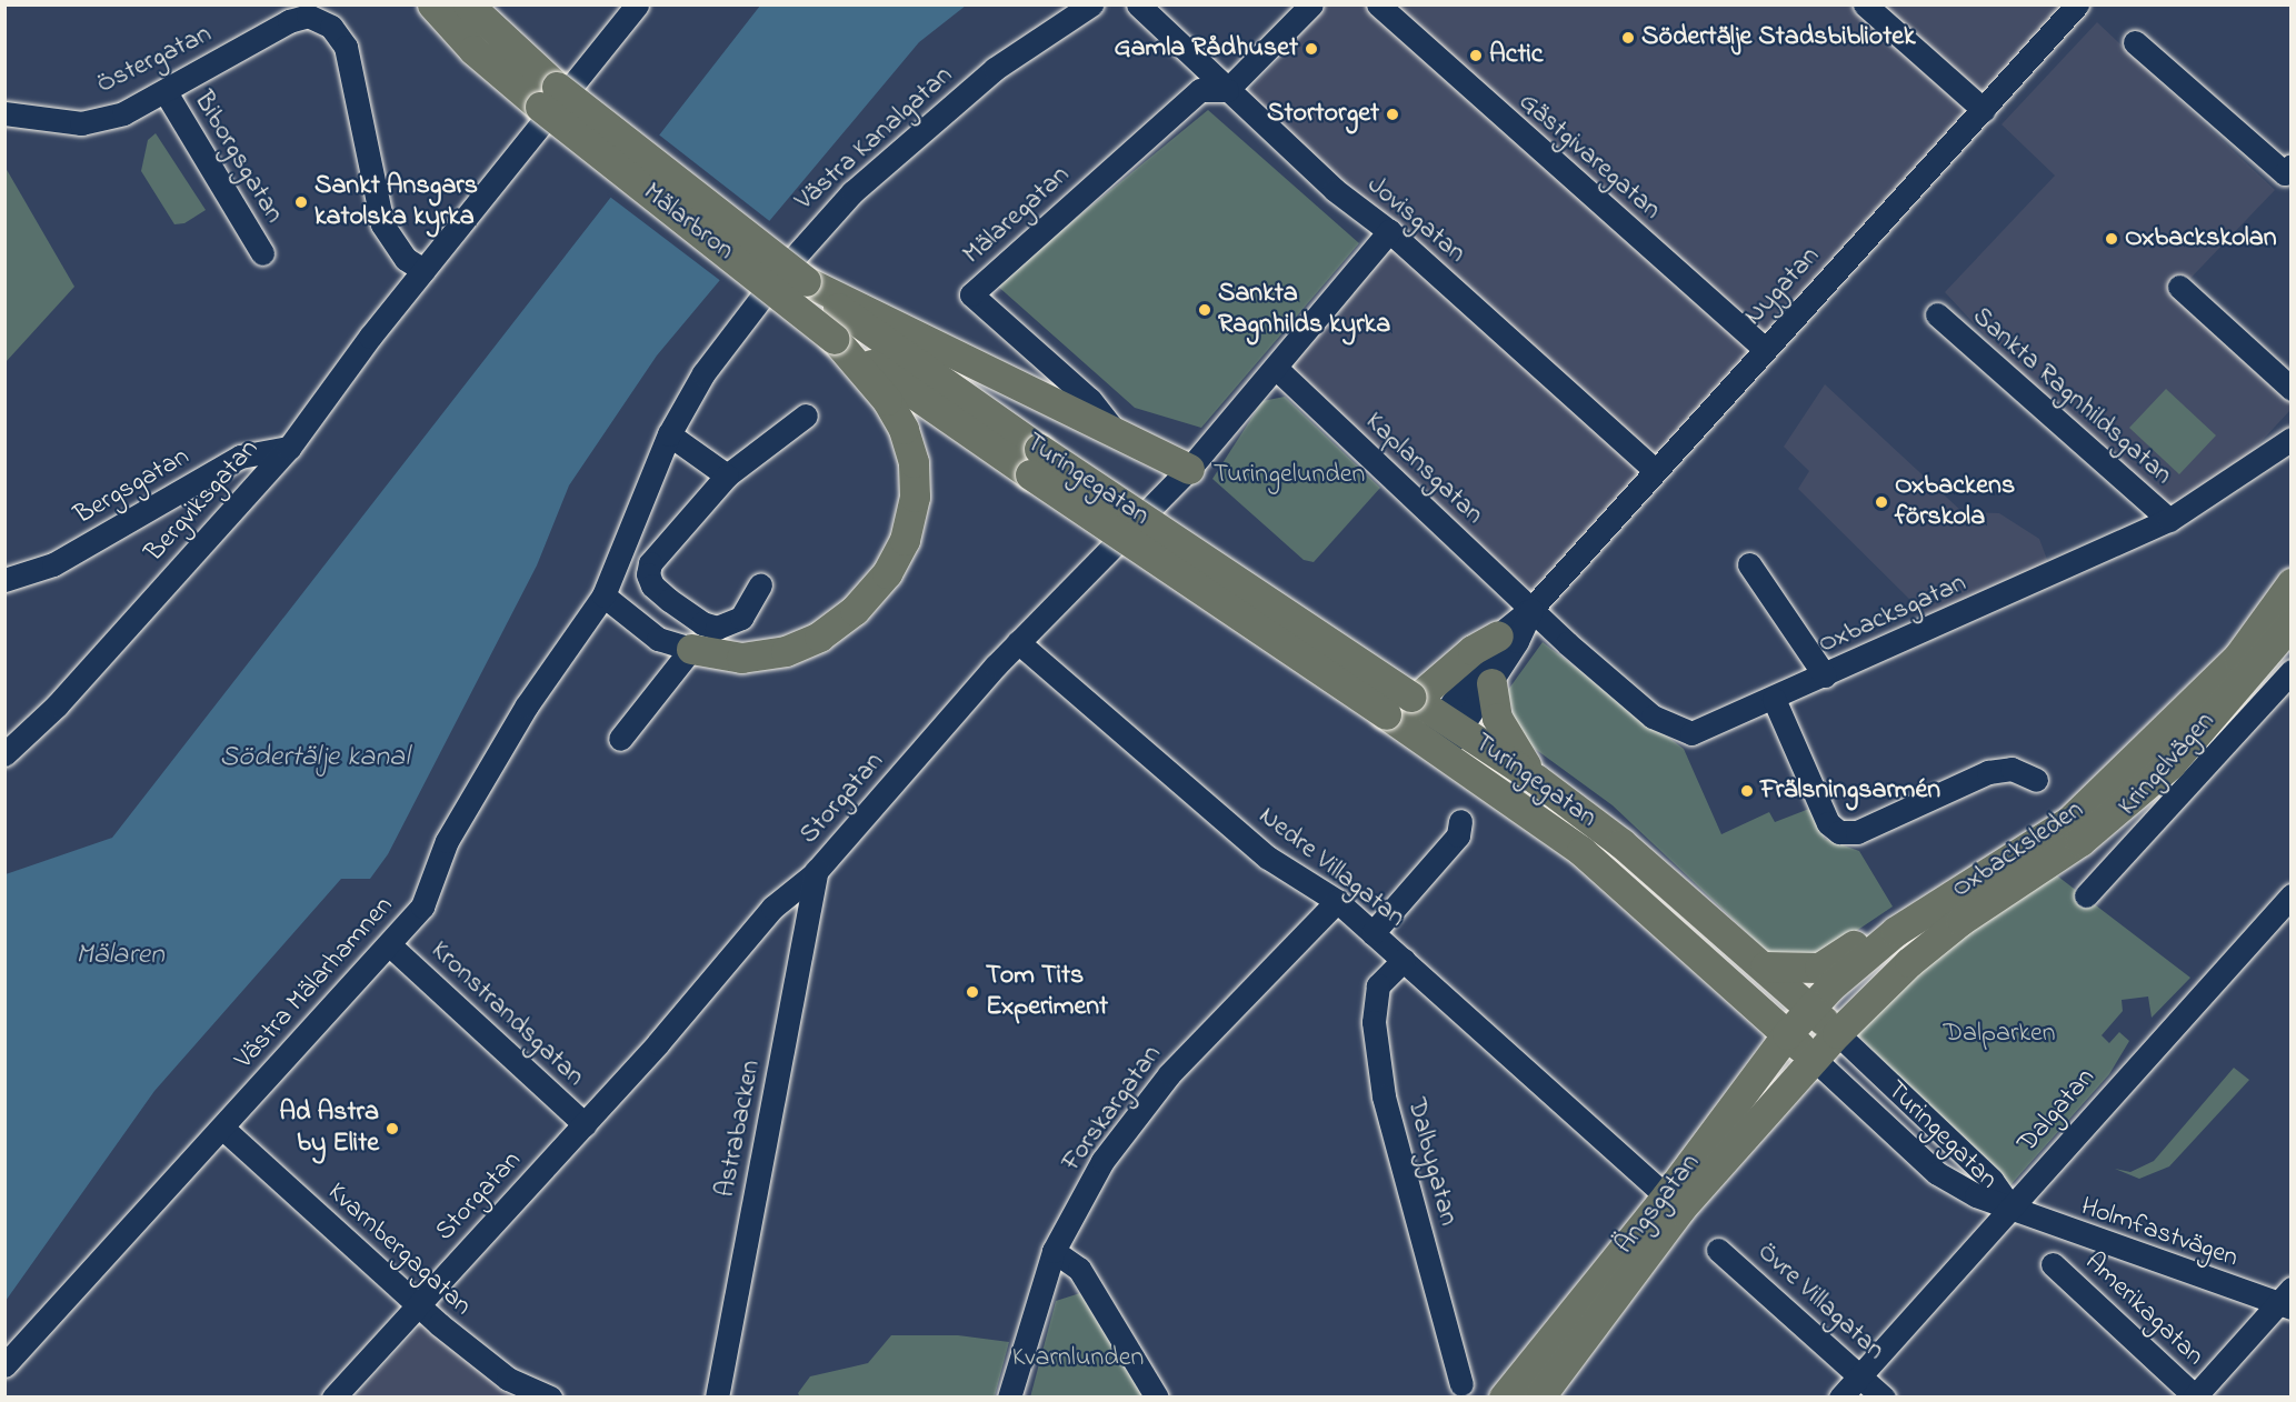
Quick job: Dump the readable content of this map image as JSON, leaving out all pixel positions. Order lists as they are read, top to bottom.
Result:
{
  "streets": {
    "main road": [
      "Mälarbron",
      "Turingegatan",
      "Oxbacksleden",
      "Ängsgatan"
    ],
    "street": [
      "Östergatan",
      "Västra Kanalgatan",
      "Gästgivaregatan",
      "Biborgsgatan",
      "Mälaregatan",
      "Jovisgatan",
      "Nygatan",
      "Sankta Ragnhildsgatan",
      "Kaplansgatan",
      "Bergsgatan",
      "Bergviksgatan",
      "Oxbacksgatan",
      "Kringelvägen",
      "Storgatan",
      "Nedre Villagatan",
      "Västra Mälarhamnen",
      "Kronstrandsgatan",
      "Forskargatan",
      "Dalgatan",
      "Astrabacken",
      "Dalbygatan",
      "Holmfastvägen",
      "Kvarnbergagatan",
      "Övre Villagatan",
      "Amerikagatan"
    ]
  },
  "crossings": [
    ["Östergatan", "Biborgsgatan"],
    ["Östergatan", "Bergviksgatan"],
    ["Västra Kanalgatan", "Västra Mälarhamnen"],
    ["Gästgivaregatan", "Nygatan"],
    ["Mälaregatan", "Jovisgatan"],
    ["Jovisgatan", "Nygatan"],
    ["Jovisgatan", "Storgatan"],
    ["Mälarbron", "Turingegatan"],
    ["Nygatan", "Kaplansgatan"],
    ["Nygatan", "Turingegatan"],
    ["Nygatan", "Oxbacksgatan"],
    ["Sankta Ragnhildsgatan", "Oxbacksgatan"],
    ["Kaplansgatan", "Oxbacksgatan"],
    ["Kaplansgatan", "Storgatan"],
    ["Turingegatan", "Oxbacksleden"],
    ["Turingegatan", "Dalgatan"],
    ["Turingegatan", "Ängsgatan"],
    ["Turingegatan", "Holmfastvägen"],
    ["Bergsgatan", "Bergviksgatan"],
    ["Storgatan", "Nedre Villagatan"],
    ["Storgatan", "Kronstrandsgatan"],
    ["Storgatan", "Astrabacken"],
    ["Storgatan", "Kvarnbergagatan"],
    ["Oxbacksleden", "Ängsgatan"],
    ["Nedre Villagatan", "Forskargatan"],
    ["Nedre Villagatan", "Dalbygatan"],
    ["Nedre Villagatan", "Ängsgatan"],
    ["Västra Mälarhamnen", "Kronstrandsgatan"],
    ["Västra Mälarhamnen", "Kvarnbergagatan"],
    ["Dalgatan", "Holmfastvägen"],
    ["Dalgatan", "Övre Villagatan"]
  ],
  "water": ["Södertälje kanal", "Mälaren"],
  "parks": ["Turingelunden", "Dalparken", "Kvarnlunden"],
  "places": [
    "Södertälje Stadsbibliotek",
    "Gamla Rådhuset",
    "Actic",
    "Stortorget",
    "Sankt Ansgars katolska kyrka",
    "Oxbackskolan",
    "Sankta Ragnhilds kyrka",
    "Oxbackens förskola",
    "Frälsningsarmén",
    "Tom Tits Experiment",
    "Ad Astra by Elite"
  ]
}
